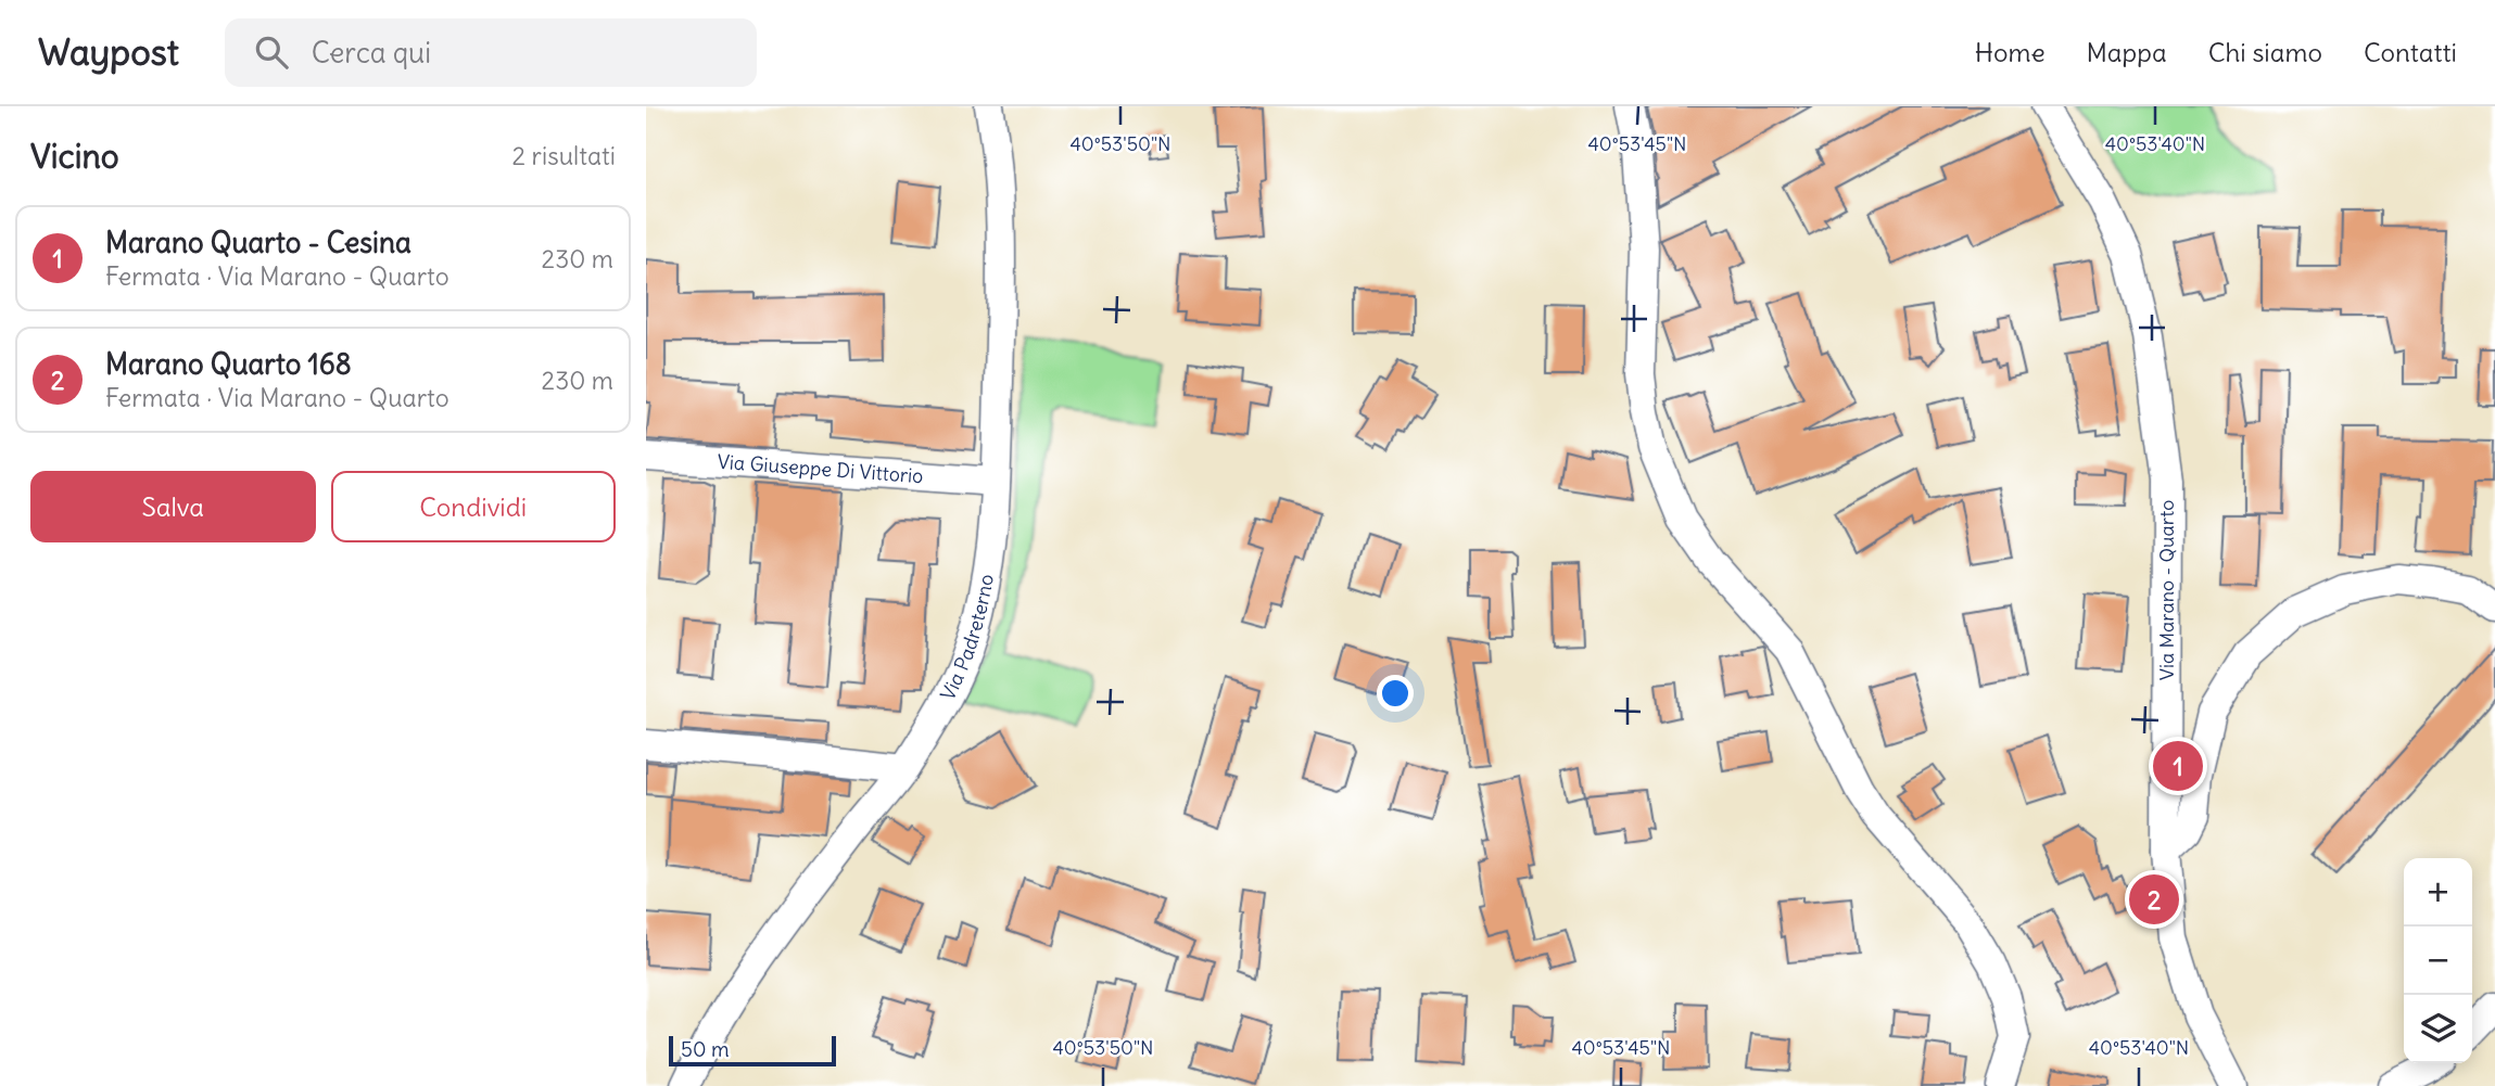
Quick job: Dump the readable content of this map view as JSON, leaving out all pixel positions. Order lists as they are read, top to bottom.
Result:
{
  "streets": {
    "street": ["Via Giuseppe Di Vittorio", "Via Marano - Quarto", "Via Padreterno"]
  },
  "crossings": [
    ["Via Giuseppe Di Vittorio", "Via Padreterno"]
  ],
  "scale_bar": "50 m",
  "page": {
    "header": "Waypost",
    "search": "Cerca qui",
    "nav": [
      "Home",
      "Mappa",
      "Chi siamo",
      "Contatti"
    ],
    "heading": ["Vicino", "2 risultati"],
    "list": [
      {
        "mark": "1",
        "name": "Marano Quarto - Cesina",
        "note": "Fermata · Via Marano - Quarto",
        "value": "230 m"
      },
      {
        "mark": "2",
        "name": "Marano Quarto 168",
        "note": "Fermata · Via Marano - Quarto",
        "value": "230 m"
      }
    ],
    "buttons": ["Salva", "Condividi"],
    "pins": ["1", "2"],
    "map_buttons": ["+", "−"],
    "scale": "50 m"
  },
  "coordinates": ["40°53'50\"N", "40°53'45\"N", "40°53'40\"N"]
}
